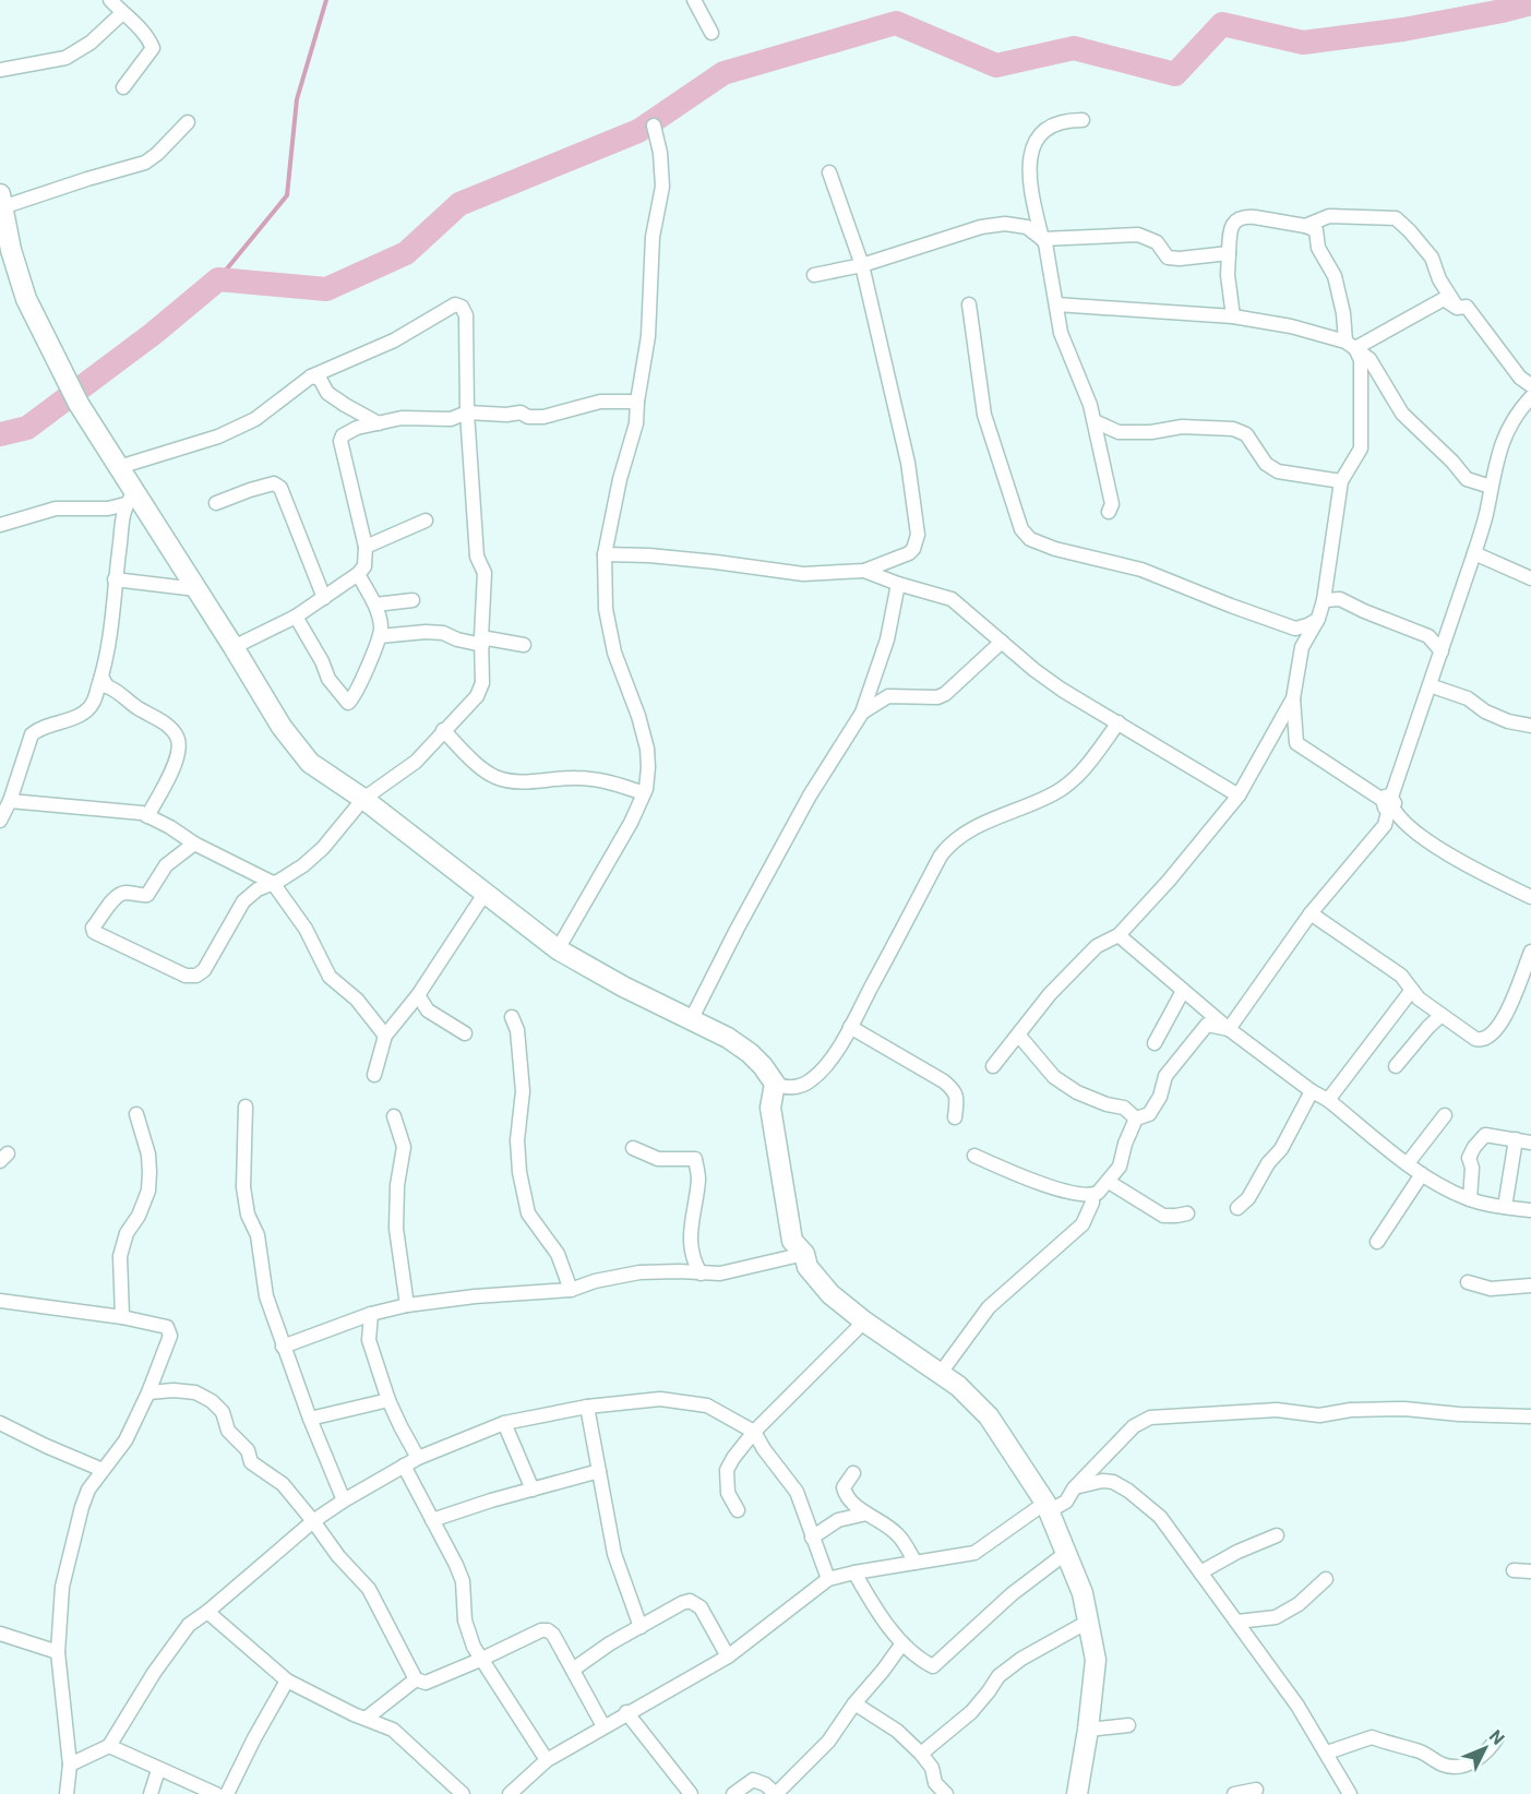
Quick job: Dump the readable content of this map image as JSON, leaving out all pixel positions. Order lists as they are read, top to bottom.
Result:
{
  "north": "top right"
}
